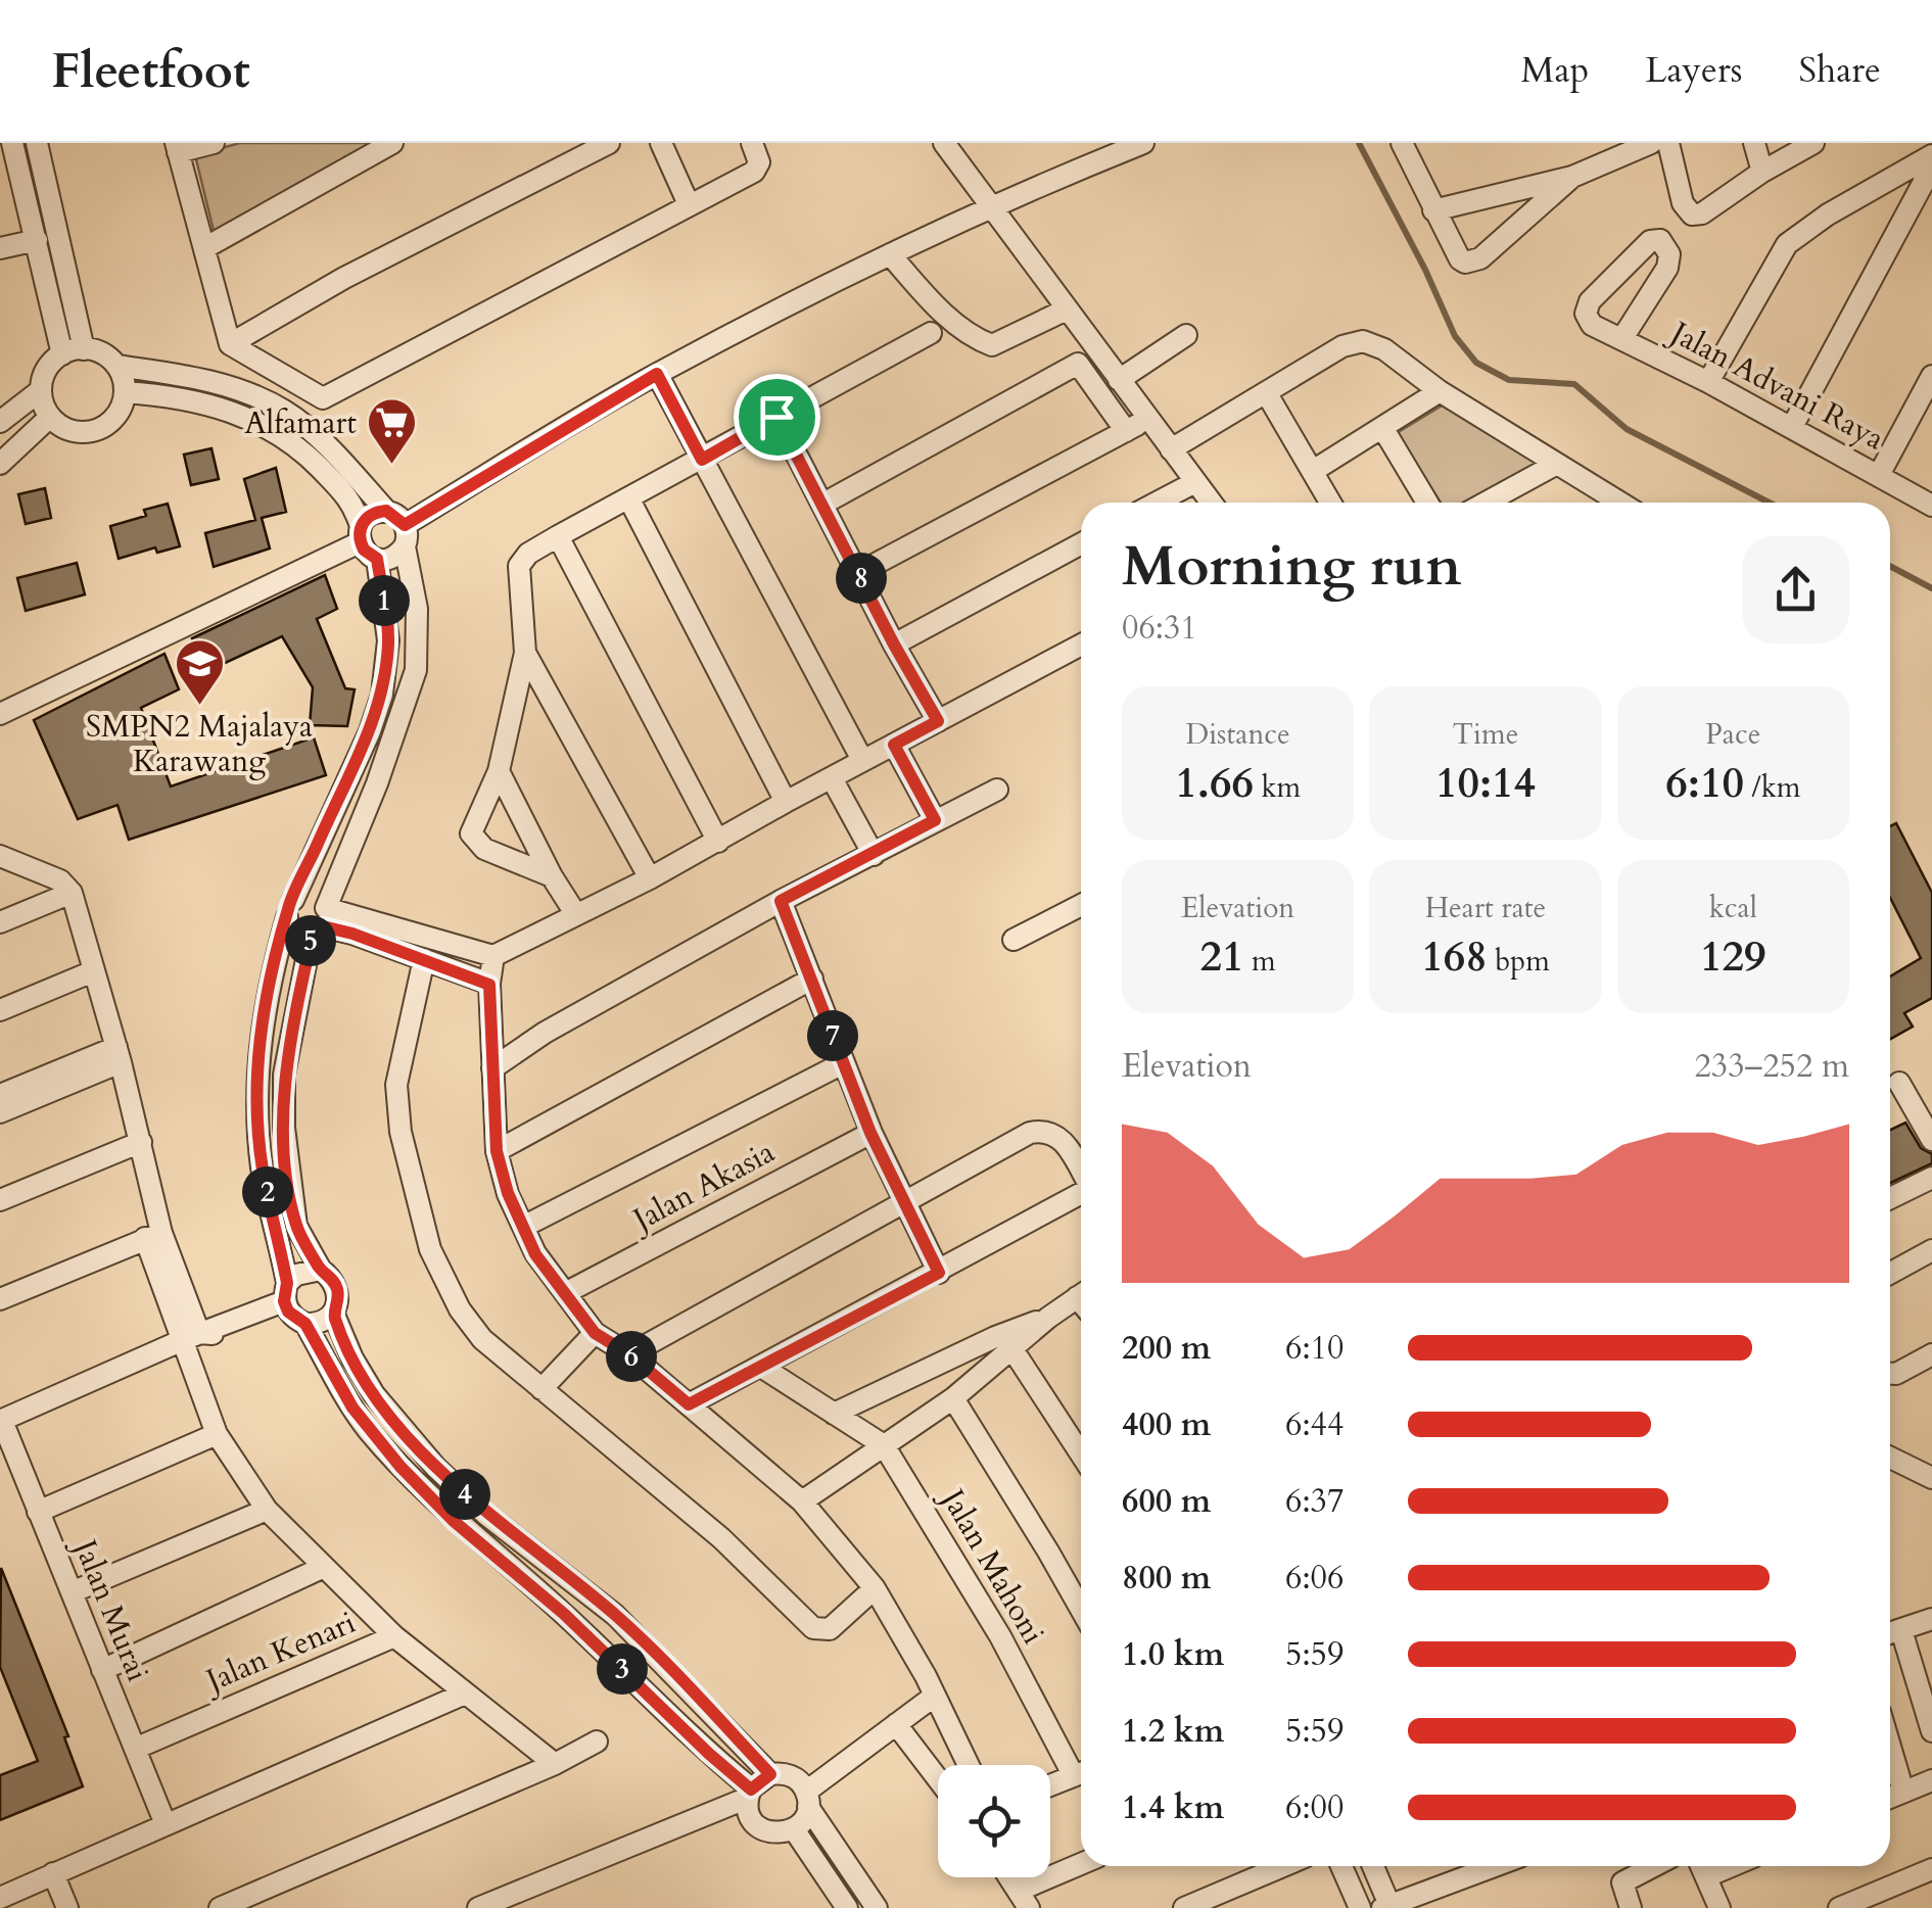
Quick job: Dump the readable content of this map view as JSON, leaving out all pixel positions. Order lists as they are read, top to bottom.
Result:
{
  "streets": {
    "street": [
      "Jalan Advani Raya",
      "Jalan Akasia",
      "Jalan Mahoni",
      "Jalan Murai",
      "Jalan Kenari"
    ]
  },
  "crossings": [
    ["Jalan Murai", "Jalan Kenari"]
  ],
  "places": {
    "supermarket": ["Alfamart"],
    "school or university": ["SMPN2 Majalaya Karawang"]
  },
  "page": {
    "header": "Fleetfoot",
    "nav": ["Map", "Layers", "Share"],
    "heading": ["Morning run", "06:31"],
    "pins": [
      "8",
      "1",
      "5",
      "7",
      "2",
      "6",
      "4",
      "3"
    ],
    "stats": [
      ["Distance", "1.66 km"],
      ["Time", "10:14"],
      ["Pace", "6:10 /km"],
      ["Elevation", "21 m"],
      ["Heart rate", "168 bpm"],
      ["kcal", "129"]
    ],
    "chart": ["Elevation", "233–252 m"],
    "list": [
      {
        "name": "200 m",
        "note": "6:10"
      },
      {
        "name": "400 m",
        "note": "6:44"
      },
      {
        "name": "600 m",
        "note": "6:37"
      },
      {
        "name": "800 m",
        "note": "6:06"
      },
      {
        "name": "1.0 km",
        "note": "5:59"
      },
      {
        "name": "1.2 km",
        "note": "5:59"
      },
      {
        "name": "1.4 km",
        "note": "6:00"
      }
    ]
  }
}
